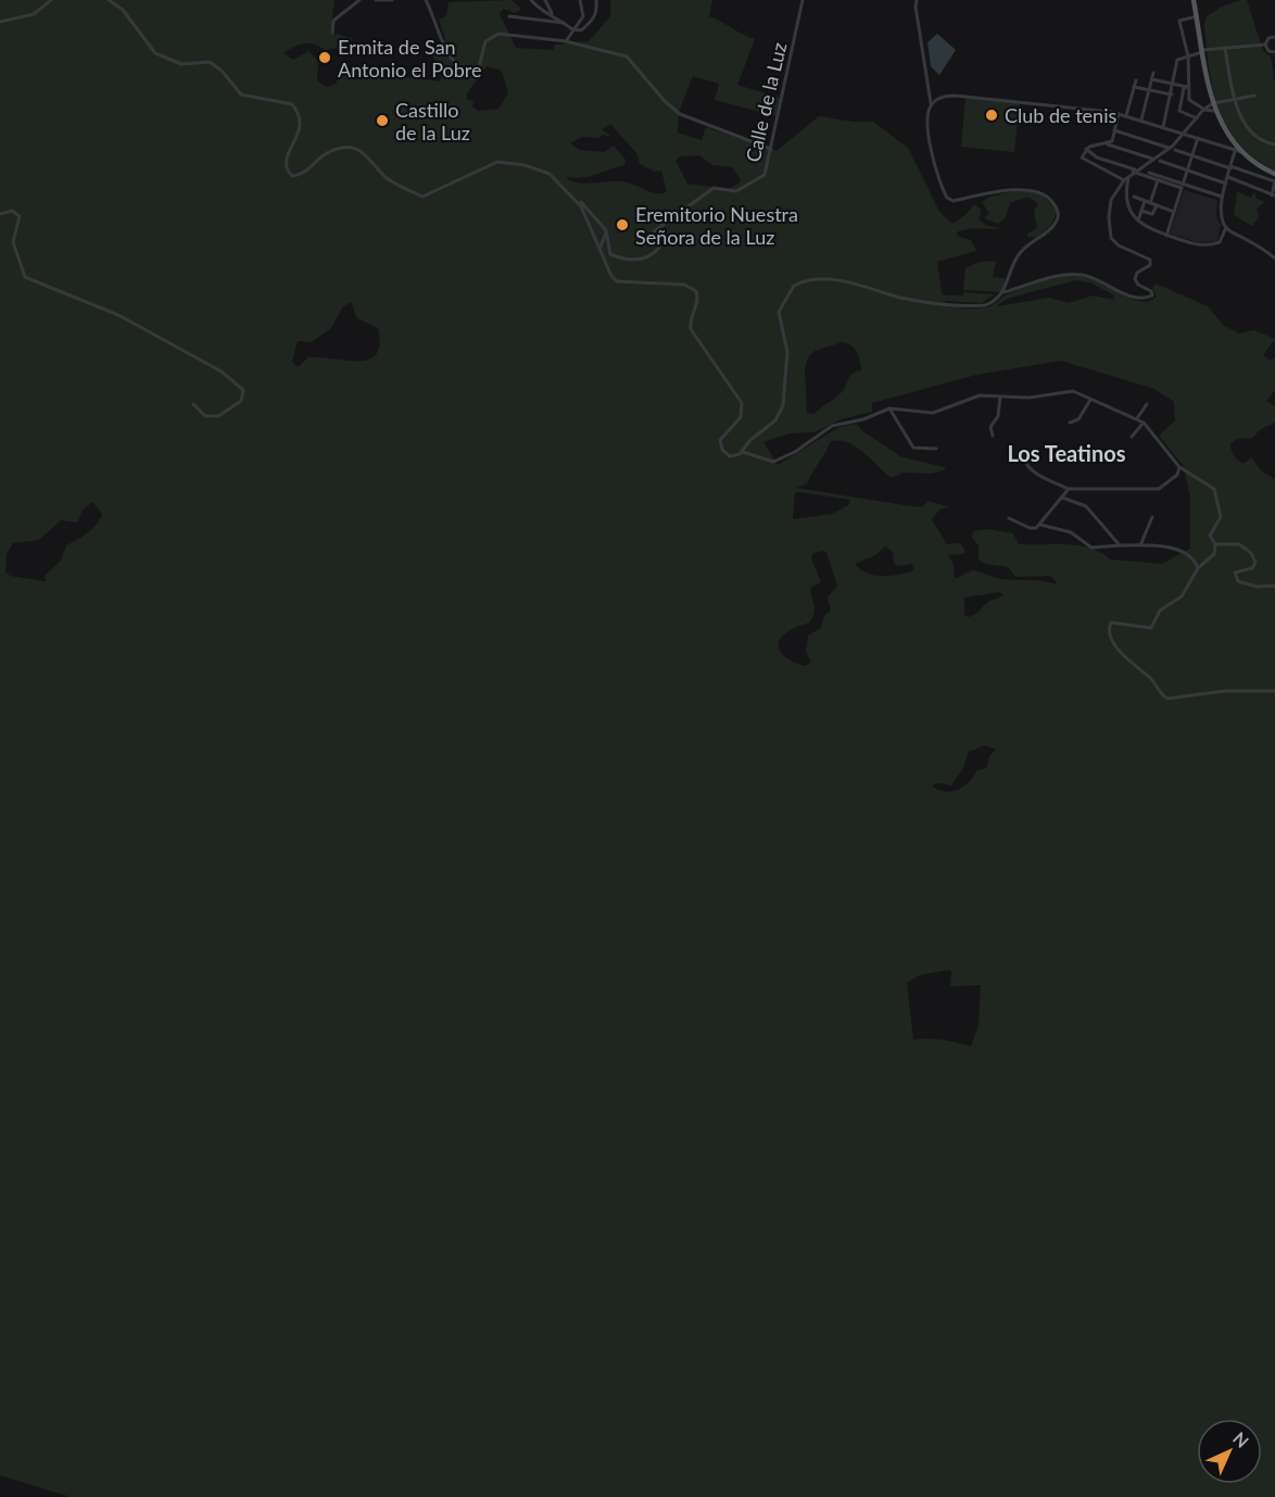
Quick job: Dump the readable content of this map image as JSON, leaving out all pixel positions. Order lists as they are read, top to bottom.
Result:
{
  "streets": {
    "street": ["Calle de la Luz"]
  },
  "districts": ["Los Teatinos"],
  "places": [
    "Ermita de San Antonio el Pobre",
    "Club de tenis",
    "Castillo de la Luz",
    "Eremitorio Nuestra Señora de la Luz"
  ],
  "north": "top right"
}
